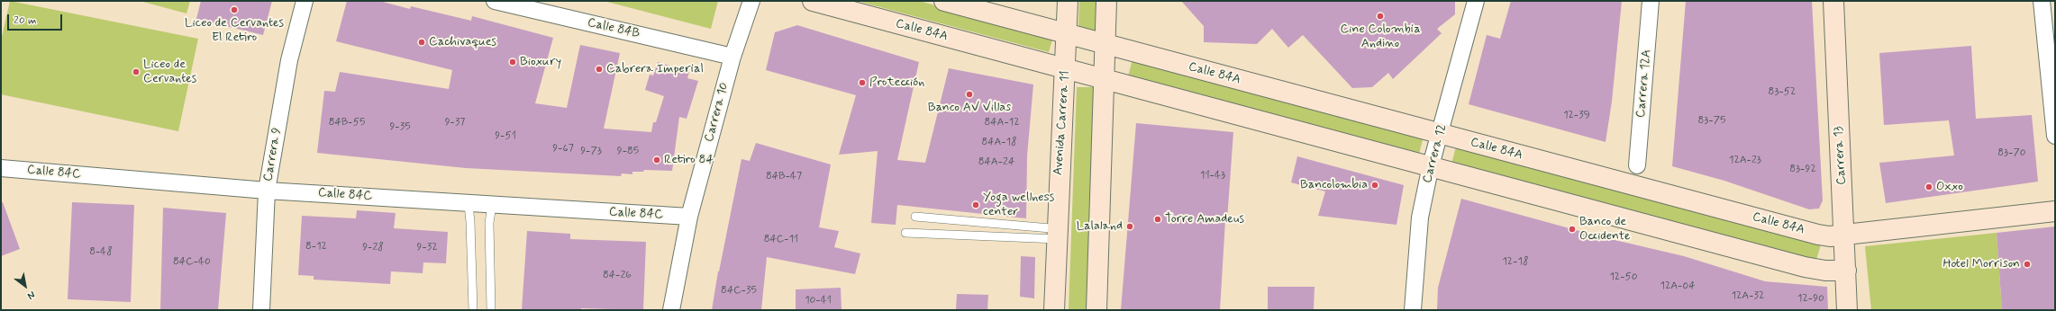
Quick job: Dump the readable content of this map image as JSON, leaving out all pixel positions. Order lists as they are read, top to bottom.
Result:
{
  "streets": {
    "street": [
      "Calle 84B",
      "Calle 84A",
      "Carrera 12A",
      "Carrera 10",
      "Avenida Carrera 11",
      "Carrera 12",
      "Carrera 9",
      "Carrera 13",
      "Calle 84C"
    ]
  },
  "crossings": [
    ["Calle 84B", "Carrera 10"],
    ["Calle 84A", "Avenida Carrera 11"],
    ["Calle 84A", "Carrera 12"],
    ["Calle 84A", "Carrera 13"],
    ["Carrera 10", "Calle 84C"],
    ["Carrera 9", "Calle 84C"]
  ],
  "places": [
    "Liceo de Cervantes El Retiro",
    "Cine Colombia Andino",
    "Cachivaques",
    "Bioxury",
    "Cabrera Imperial",
    "Liceo de Cervantes",
    "Protección",
    "Banco AV Villas",
    "Retiro 84",
    "Bancolombia",
    "Oxxo",
    "Yoga wellness center",
    "Torre Amadeus",
    "Lalaland",
    "Banco de Occidente",
    "Hotel Morrison"
  ],
  "house_numbers": [
    "83-52",
    "12-39",
    "83-75",
    "84B-55",
    "9-37",
    "84A-12",
    "9-35",
    "9-51",
    "84A-18",
    "9-67",
    "9-73",
    "9-85",
    "83-70",
    "12A-23",
    "84A-24",
    "83-92",
    "11-43",
    "84B-47",
    "84C-11",
    "8-12",
    "9-28",
    "9-32",
    "8-48",
    "84C-40",
    "12-18",
    "84-26",
    "12-50",
    "12A-04",
    "84C-35",
    "12A-32",
    "12-90",
    "10-41"
  ],
  "scale_bar": "20 m",
  "north": "bottom right"
}
